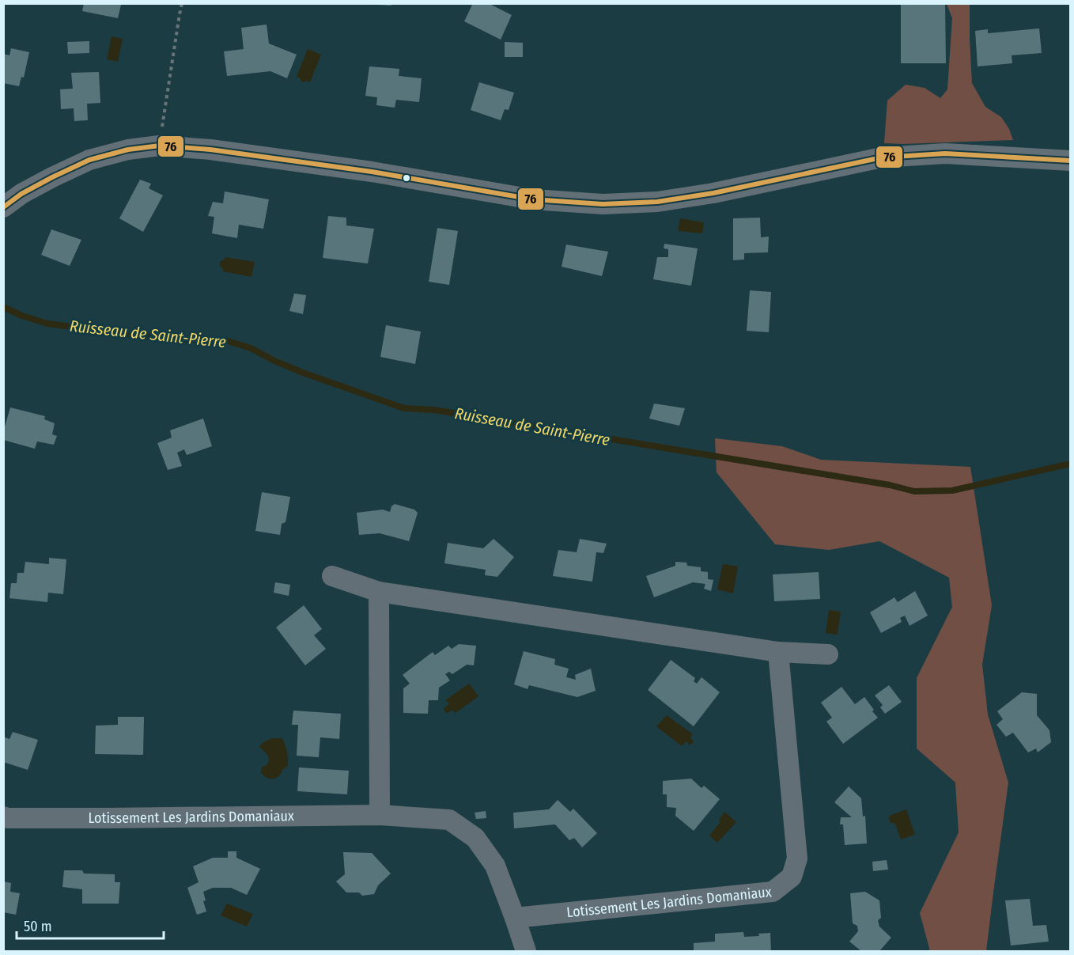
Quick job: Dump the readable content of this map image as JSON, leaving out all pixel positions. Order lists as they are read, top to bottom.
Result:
{
  "streets": {
    "street": ["Lotissement Les Jardins Domaniaux"]
  },
  "water": ["Ruisseau de Saint-Pierre"],
  "lines": ["transit line 76"],
  "scale_bar": "50 m"
}
